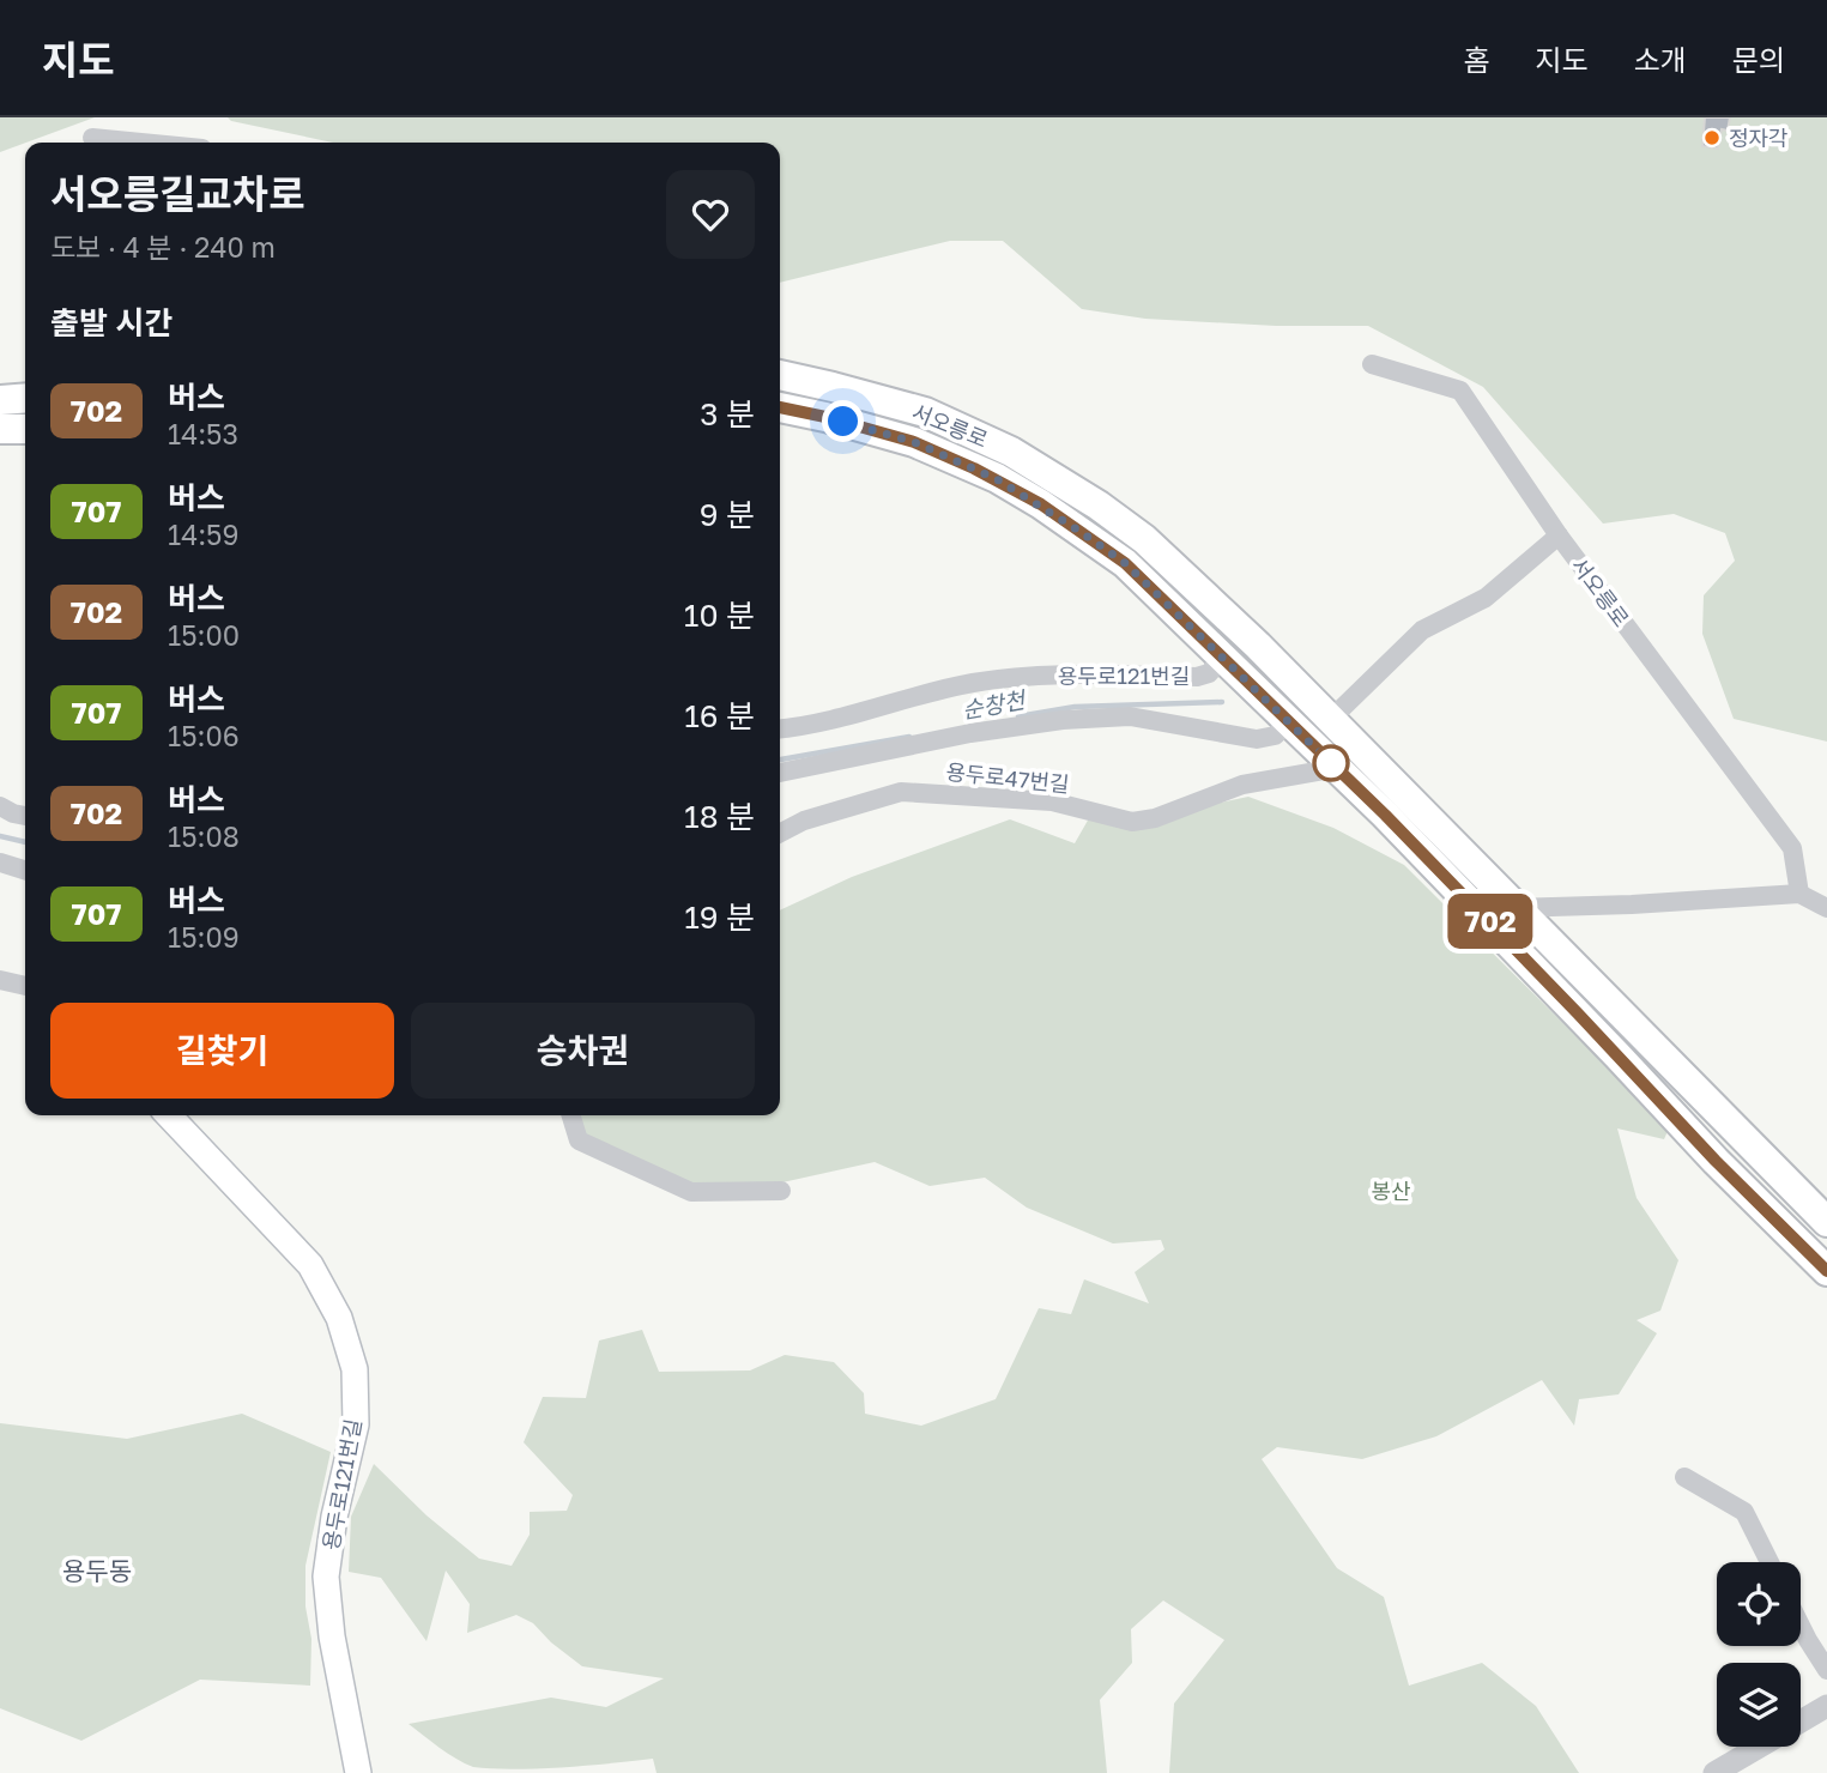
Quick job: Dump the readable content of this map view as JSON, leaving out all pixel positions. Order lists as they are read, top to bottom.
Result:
{
  "streets": {
    "main road": ["서오릉로", "용두로121번길"],
    "street": ["용두로47번길"]
  },
  "crossings": [
    ["서오릉로", "용두로121번길"],
    ["서오릉로", "용두로47번길"]
  ],
  "districts": ["용두동"],
  "water": ["순창천"],
  "parks": ["봉산"],
  "places": ["정자각"],
  "lines": ["bus line 702"],
  "page": {
    "header": "지도",
    "nav": [
      "홈",
      "지도",
      "소개",
      "문의"
    ],
    "on_map": "702",
    "heading": [
      ["서오릉길교차로", "도보 · 4 분 · 240 m"],
      "출발 시간"
    ],
    "list": [
      {
        "mark": "702",
        "name": "버스",
        "note": "14:53",
        "value": "3 분"
      },
      {
        "mark": "707",
        "name": "버스",
        "note": "14:59",
        "value": "9 분"
      },
      {
        "mark": "702",
        "name": "버스",
        "note": "15:00",
        "value": "10 분"
      },
      {
        "mark": "707",
        "name": "버스",
        "note": "15:06",
        "value": "16 분"
      },
      {
        "mark": "702",
        "name": "버스",
        "note": "15:08",
        "value": "18 분"
      },
      {
        "mark": "707",
        "name": "버스",
        "note": "15:09",
        "value": "19 분"
      }
    ],
    "buttons": ["길찾기", "승차권"]
  }
}
